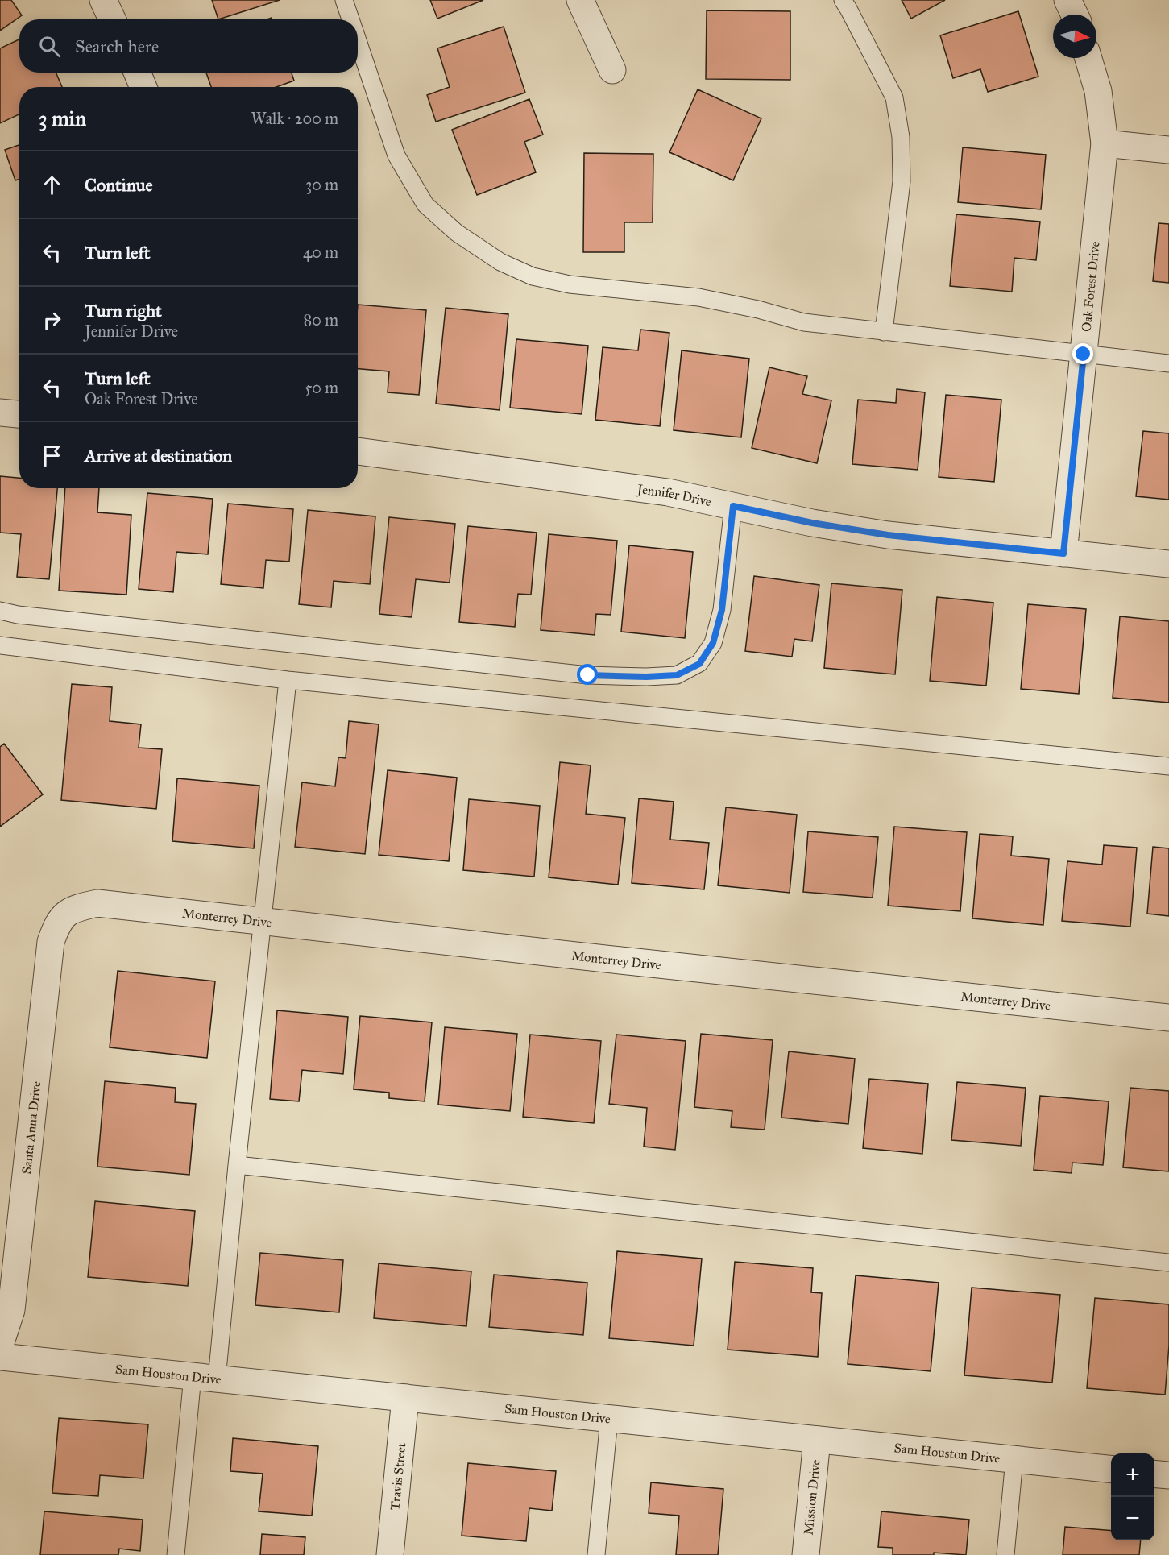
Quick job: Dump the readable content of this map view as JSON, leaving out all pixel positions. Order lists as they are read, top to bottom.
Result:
{
  "streets": {
    "street": [
      "Oak Forest Drive",
      "Jennifer Drive",
      "Monterrey Drive",
      "Santa Anna Drive",
      "Sam Houston Drive",
      "Travis Street",
      "Mission Drive"
    ]
  },
  "crossings": [
    ["Oak Forest Drive", "Jennifer Drive"],
    ["Monterrey Drive", "Santa Anna Drive"],
    ["Sam Houston Drive", "Travis Street"],
    ["Sam Houston Drive", "Mission Drive"]
  ],
  "north": "right",
  "page": {
    "search": "Search here",
    "heading": ["3 min", "Walk · 200 m"],
    "list": [
      ["Continue", "30 m"],
      ["Turn left", "40 m"],
      ["Turn right", "Jennifer Drive", "80 m"],
      ["Turn left", "Oak Forest Drive", "50 m"],
      "Arrive at destination"
    ],
    "map_buttons": ["+", "−"]
  }
}
